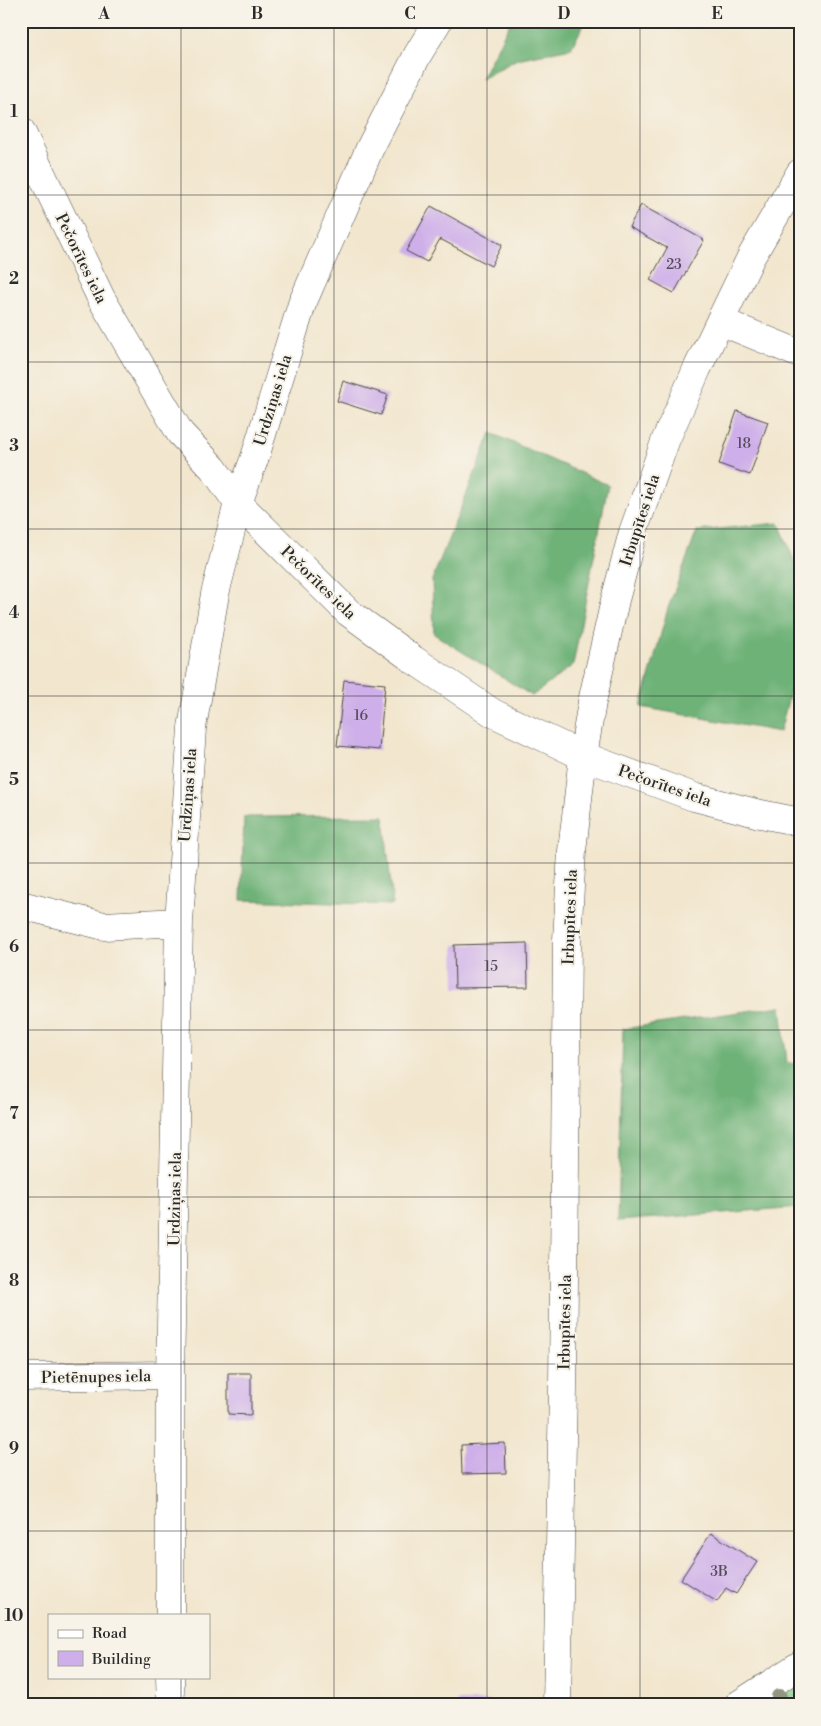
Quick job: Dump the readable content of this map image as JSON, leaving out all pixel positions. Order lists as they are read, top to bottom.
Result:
{
  "streets": {
    "street": [
      "Pečorītes iela",
      "Urdziņas iela",
      "Irbupītes iela",
      "Pietēnupes iela"
    ]
  },
  "crossings": [
    ["Pečorītes iela", "Urdziņas iela"],
    ["Pečorītes iela", "Irbupītes iela"],
    ["Urdziņas iela", "Pietēnupes iela"]
  ],
  "house_numbers": [
    "23",
    "18",
    "16",
    "15",
    "3B"
  ],
  "legend": ["Road", "Building"],
  "grid": {
    "columns": [
      "A",
      "B",
      "C",
      "D",
      "E"
    ],
    "rows": [
      "1",
      "2",
      "3",
      "4",
      "5",
      "6",
      "7",
      "8",
      "9",
      "10"
    ]
  }
}
